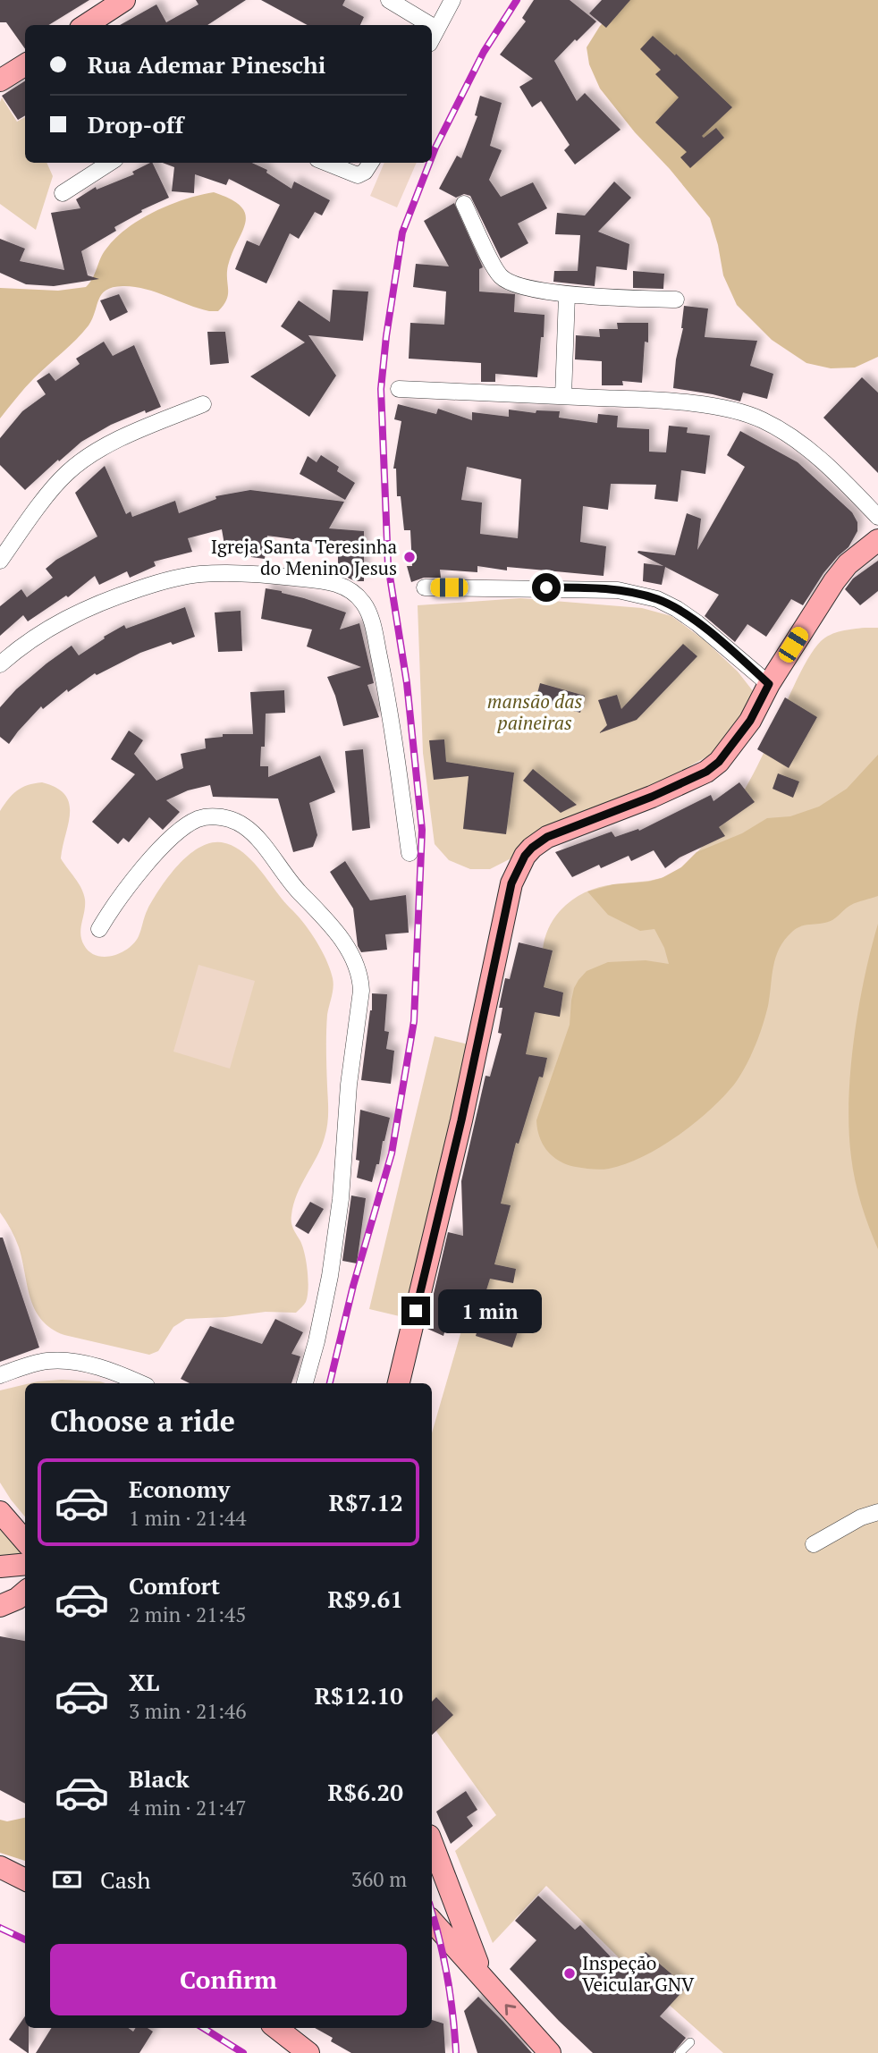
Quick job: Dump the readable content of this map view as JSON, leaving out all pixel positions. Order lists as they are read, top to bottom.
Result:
{
  "parks": ["mansão das paineiras"],
  "places": ["Igreja Santa Teresinha do Menino Jesus", "Inspeção Veicular GNV"],
  "page": {
    "banner": ["Rua Ademar Pineschi", "Drop-off"],
    "bubble": "1 min",
    "heading": "Choose a ride",
    "list": [
      {
        "name": "Economy",
        "note": "1 min · 21:44",
        "value": "R$7.12"
      },
      {
        "name": "Comfort",
        "note": "2 min · 21:45",
        "value": "R$9.61"
      },
      {
        "name": "XL",
        "note": "3 min · 21:46",
        "value": "R$12.10"
      },
      {
        "name": "Black",
        "note": "4 min · 21:47",
        "value": "R$6.20"
      }
    ],
    "pay": ["Cash", "360 m"],
    "buttons": "Confirm"
  }
}
